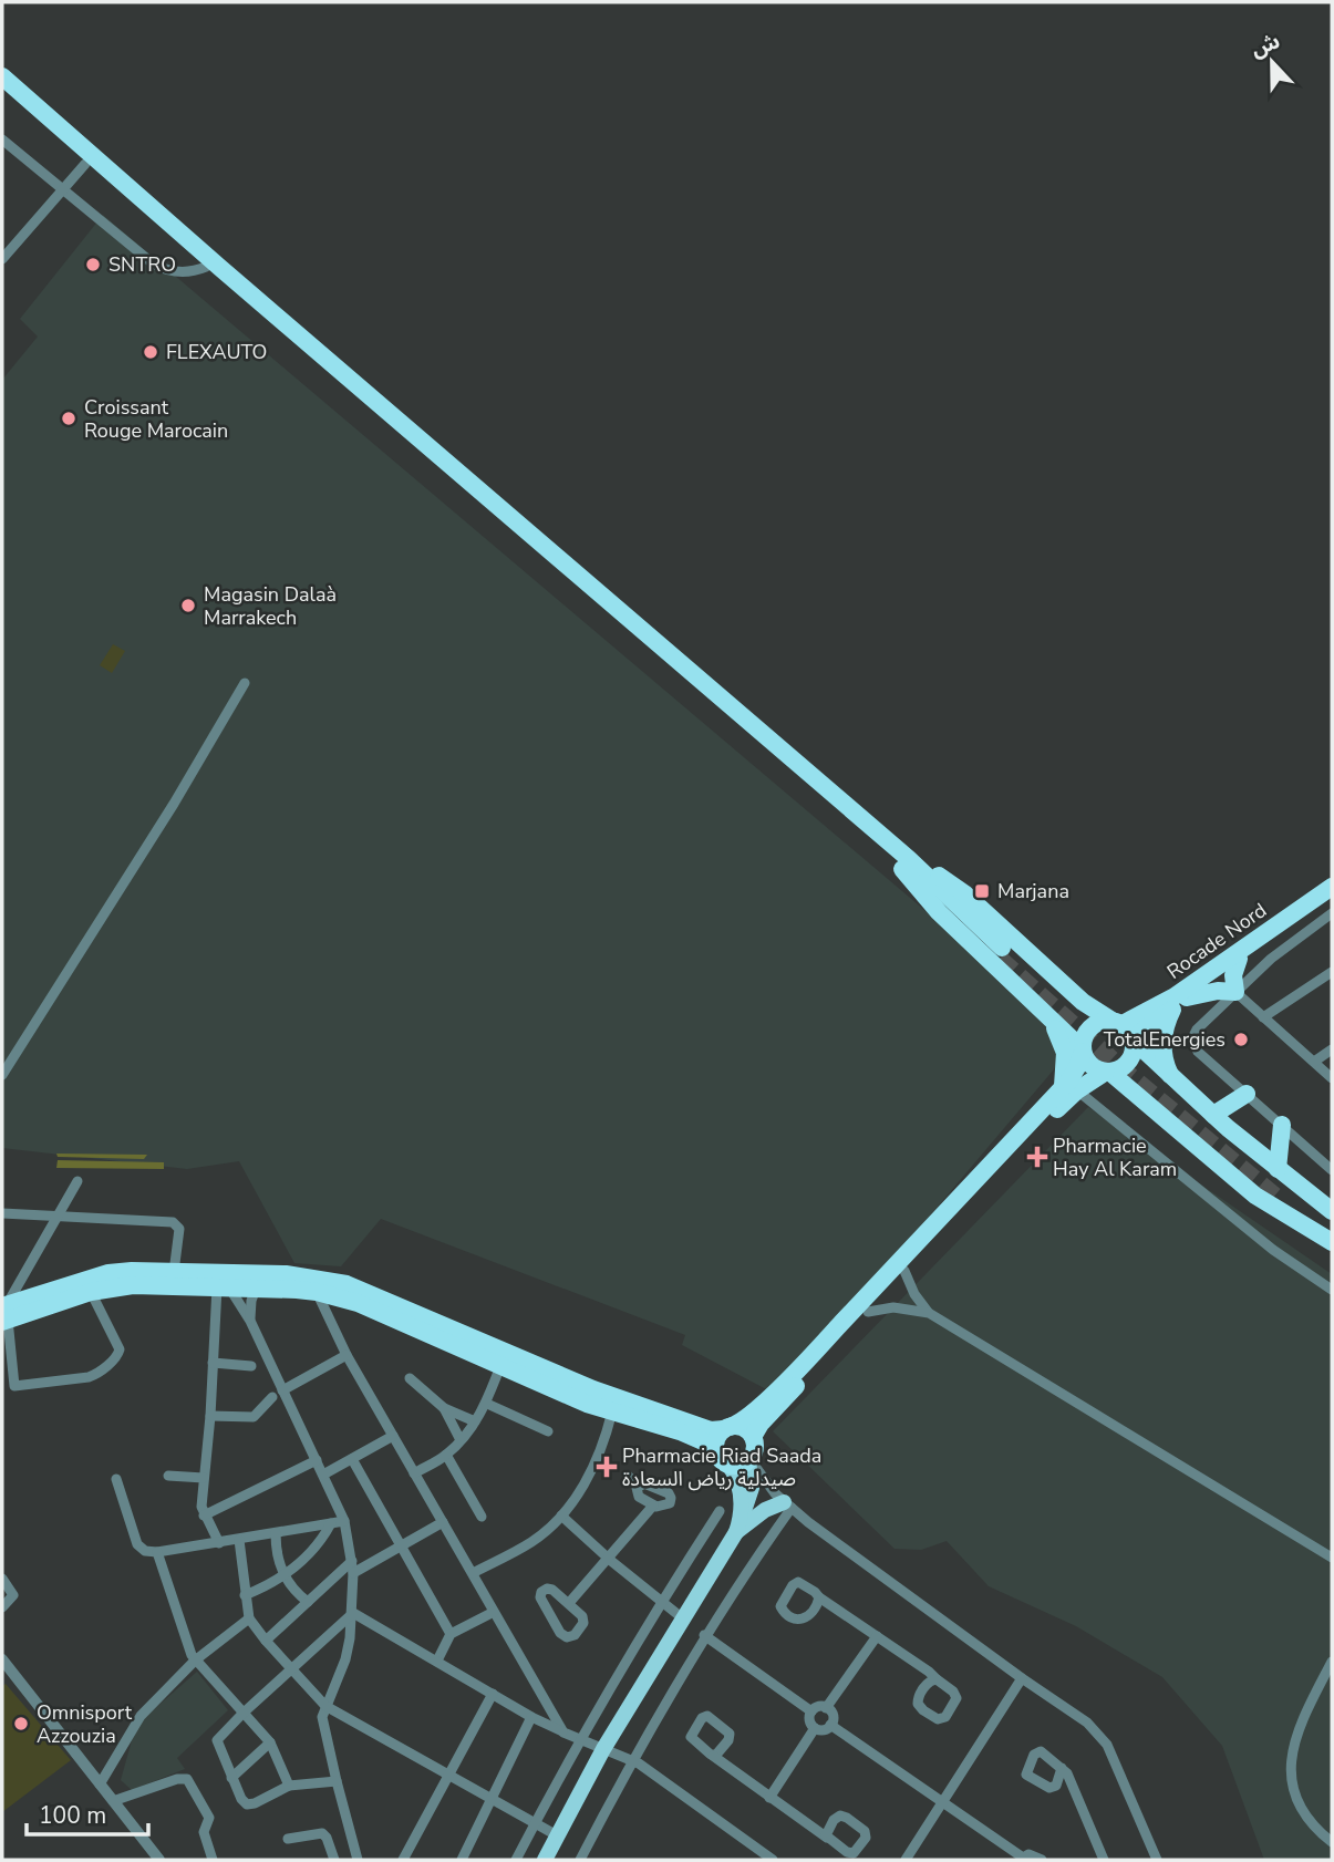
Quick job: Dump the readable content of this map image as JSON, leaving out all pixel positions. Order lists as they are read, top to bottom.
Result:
{
  "streets": {
    "highway": ["Rocade Nord"]
  },
  "places": {
    "other": [
      "SNTRO",
      "FLEXAUTO",
      "Croissant Rouge Marocain",
      "Magasin Dalaà Marrakech",
      "TotalEnergies",
      "Omnisport Azzouzia"
    ],
    "transit": ["Marjana"],
    "health": ["Pharmacie Hay Al Karam", "Pharmacie Riad Saada صيدلية رياض السعادة"]
  },
  "scale_bar": "100 m",
  "north": "top"
}
